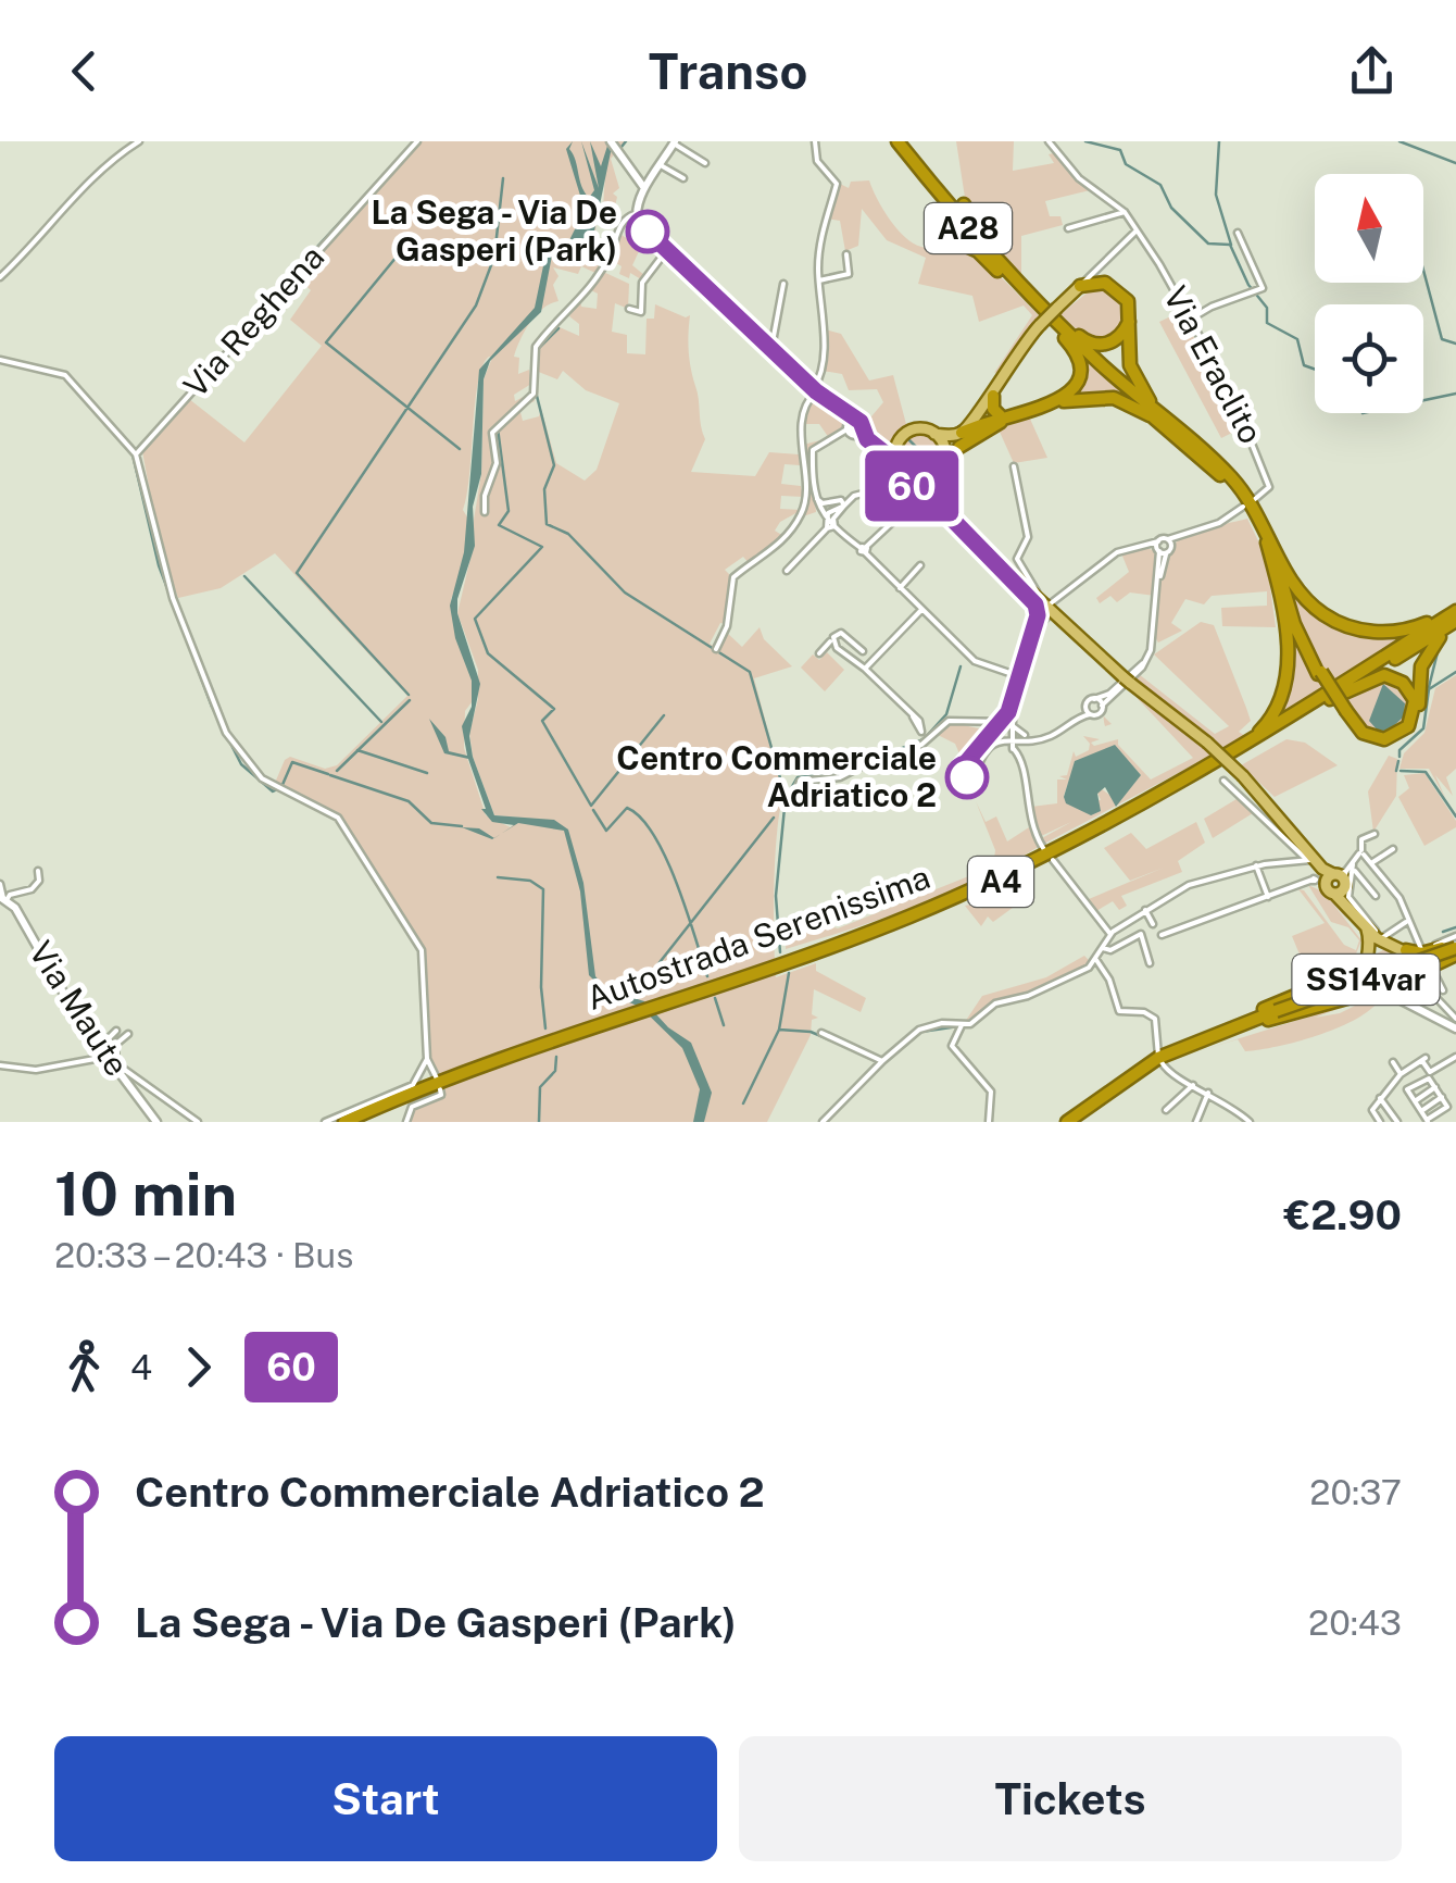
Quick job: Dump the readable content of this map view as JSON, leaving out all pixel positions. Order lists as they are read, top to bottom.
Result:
{
  "streets": {
    "highway": [
      "A28",
      "A4",
      "Autostrada Serenissima",
      "SS14var"
    ],
    "main road": ["Via Maute"],
    "street": ["Via Reghena", "Via Eraclito"]
  },
  "places": ["La Sega - Via De Gasperi (Park)", "Centro Commerciale Adriatico 2"],
  "lines": ["bus line 60"],
  "north": "top",
  "page": {
    "header": "Transo",
    "on_map": "60",
    "heading": ["10 min", "20:33 – 20:43 · Bus", "€2.90"],
    "legs": ["4", "60"],
    "list": [
      {
        "name": "Centro Commerciale Adriatico 2",
        "value": "20:37"
      },
      {
        "name": "La Sega - Via De Gasperi (Park)",
        "value": "20:43"
      }
    ],
    "buttons": ["Start", "Tickets"]
  }
}
